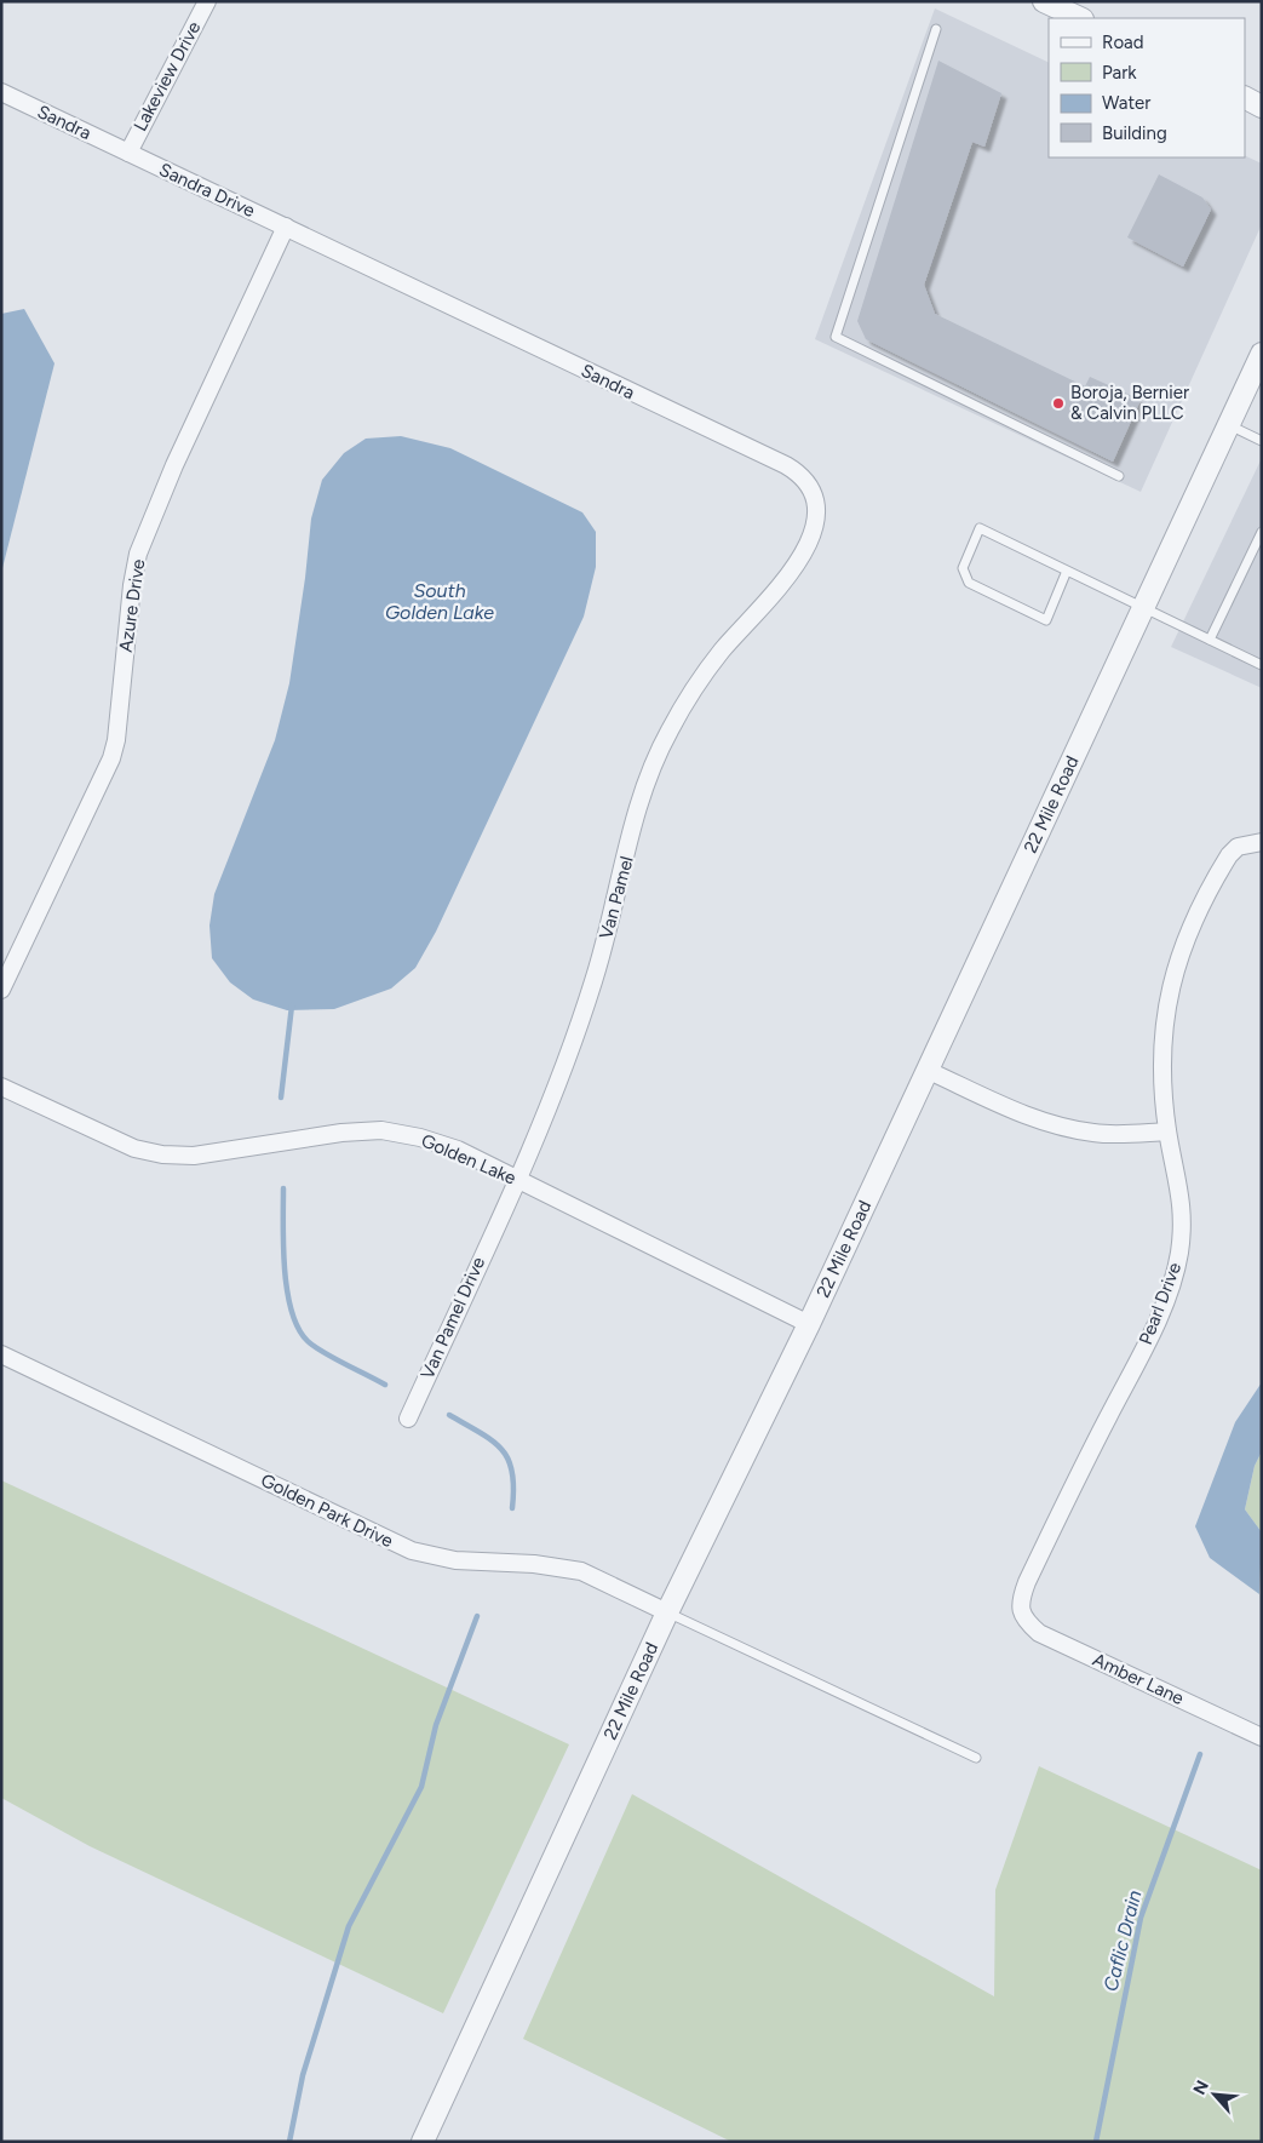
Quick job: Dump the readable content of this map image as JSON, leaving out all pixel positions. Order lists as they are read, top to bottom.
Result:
{
  "streets": {
    "street": [
      "Lakeview Drive",
      "Sandra",
      "Sandra Drive",
      "Azure Drive",
      "22 Mile Road",
      "Van Pamel",
      "Golden Lake",
      "Pearl Drive",
      "Van Pamel Drive",
      "Golden Park Drive",
      "Amber Lane"
    ]
  },
  "crossings": [
    ["Lakeview Drive", "Sandra"],
    ["Lakeview Drive", "Sandra Drive"],
    ["Sandra", "Sandra Drive"],
    ["Sandra", "Azure Drive"],
    ["Sandra", "Van Pamel"],
    ["Sandra Drive", "Azure Drive"],
    ["22 Mile Road", "Golden Lake"],
    ["22 Mile Road", "Golden Park Drive"],
    ["Van Pamel", "Golden Lake"],
    ["Van Pamel", "Van Pamel Drive"],
    ["Pearl Drive", "Amber Lane"]
  ],
  "water": ["South Golden Lake", "Caflic Drain"],
  "places": ["Boroja, Bernier & Calvin PLLC"],
  "legend": [
    "Road",
    "Park",
    "Water",
    "Building"
  ],
  "north": "top left"
}
